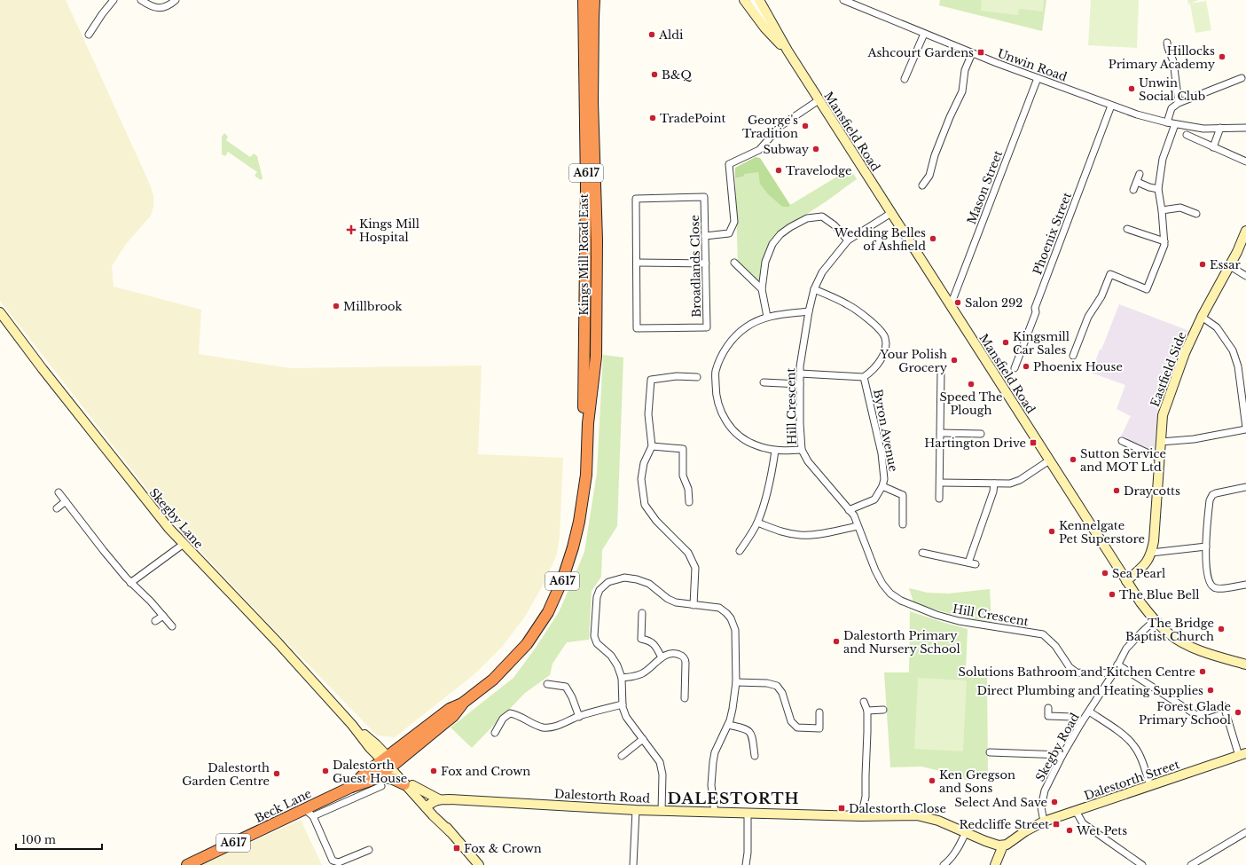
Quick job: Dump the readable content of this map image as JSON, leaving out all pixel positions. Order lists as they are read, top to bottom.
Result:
{
  "streets": {
    "highway": ["A617", "Kings Mill Road East", "Beck Lane"],
    "main road": [
      "Mansfield Road",
      "Eastfield Side",
      "Skegby Lane",
      "Dalestorth Street",
      "Dalestorth Road"
    ],
    "street": [
      "Unwin Road",
      "Mason Street",
      "Phoenix Street",
      "Broadlands Close",
      "Hill Crescent",
      "Byron Avenue",
      "Skegby Road"
    ]
  },
  "crossings": [
    ["Unwin Road", "Mason Street"],
    ["Unwin Road", "Phoenix Street"],
    ["Mansfield Road", "Mason Street"],
    ["Mansfield Road", "Eastfield Side"],
    ["Mansfield Road", "Hill Crescent"],
    ["Mansfield Road", "Skegby Road"],
    ["Kings Mill Road East", "Skegby Lane"],
    ["Kings Mill Road East", "Beck Lane"],
    ["Hill Crescent", "Byron Avenue"],
    ["Hill Crescent", "Skegby Road"],
    ["Skegby Lane", "Beck Lane"],
    ["Skegby Road", "Dalestorth Street"],
    ["Dalestorth Street", "Dalestorth Road"]
  ],
  "districts": ["DALESTORTH"],
  "places": {
    "other": [
      "Aldi",
      "Hillocks Primary Academy",
      "B&Q",
      "Unwin Social Club",
      "TradePoint",
      "George's Tradition",
      "Subway",
      "Travelodge",
      "Wedding Belles of Ashfield",
      "Essar",
      "Salon 292",
      "Millbrook",
      "Kingsmill Car Sales",
      "Your Polish Grocery",
      "Phoenix House",
      "Speed The Plough",
      "Sutton Service and MOT Ltd",
      "Draycotts",
      "Kennelgate Pet Superstore",
      "Sea Pearl",
      "The Blue Bell",
      "The Bridge Baptist Church",
      "Dalestorth Primary and Nursery School",
      "Solutions Bathroom and Kitchen Centre",
      "Direct Plumbing and Heating Supplies",
      "Forest Glade Primary School",
      "Dalestorth Guest House",
      "Fox and Crown",
      "Dalestorth Garden Centre",
      "Ken Gregson and Sons",
      "Select And Save",
      "Wet Pets"
    ],
    "transit": [
      "Ashcourt Gardens",
      "Hartington Drive",
      "Dalestorth Close",
      "Redcliffe Street",
      "Fox & Crown"
    ],
    "health": ["Kings Mill Hospital"]
  },
  "scale_bar": "100 m"
}
